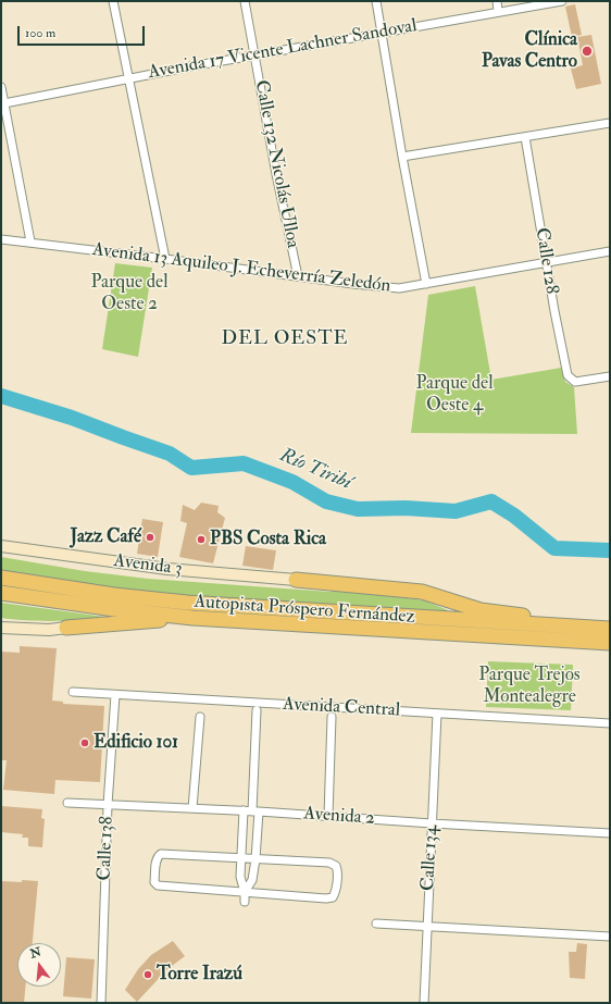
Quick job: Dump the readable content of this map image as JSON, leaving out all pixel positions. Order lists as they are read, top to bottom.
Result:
{
  "streets": {
    "highway": ["Autopista Próspero Fernández"],
    "street": [
      "Avenida 17 Vicente Lachner Sandoval",
      "Calle 132 Nicolás Ulloa",
      "Calle 128",
      "Avenida 13 Aquileo J. Echeverría Zeledón",
      "Avenida 3",
      "Avenida Central",
      "Avenida 2",
      "Calle 138",
      "Calle 134"
    ]
  },
  "crossings": [
    ["Avenida 17 Vicente Lachner Sandoval", "Calle 132 Nicolás Ulloa"],
    ["Calle 132 Nicolás Ulloa", "Avenida 13 Aquileo J. Echeverría Zeledón"],
    ["Calle 128", "Avenida 13 Aquileo J. Echeverría Zeledón"],
    ["Avenida Central", "Calle 138"],
    ["Avenida Central", "Calle 134"],
    ["Avenida 2", "Calle 138"],
    ["Avenida 2", "Calle 134"]
  ],
  "districts": ["DEL OESTE"],
  "water": ["Río Tiribí"],
  "parks": ["Parque del Oeste 2", "Parque del Oeste 4", "Parque Trejos Montealegre"],
  "places": [
    "Clínica Pavas Centro",
    "Jazz Café",
    "PBS Costa Rica",
    "Edificio 101",
    "Torre Irazú"
  ],
  "scale_bar": "100 m",
  "north": "top"
}
